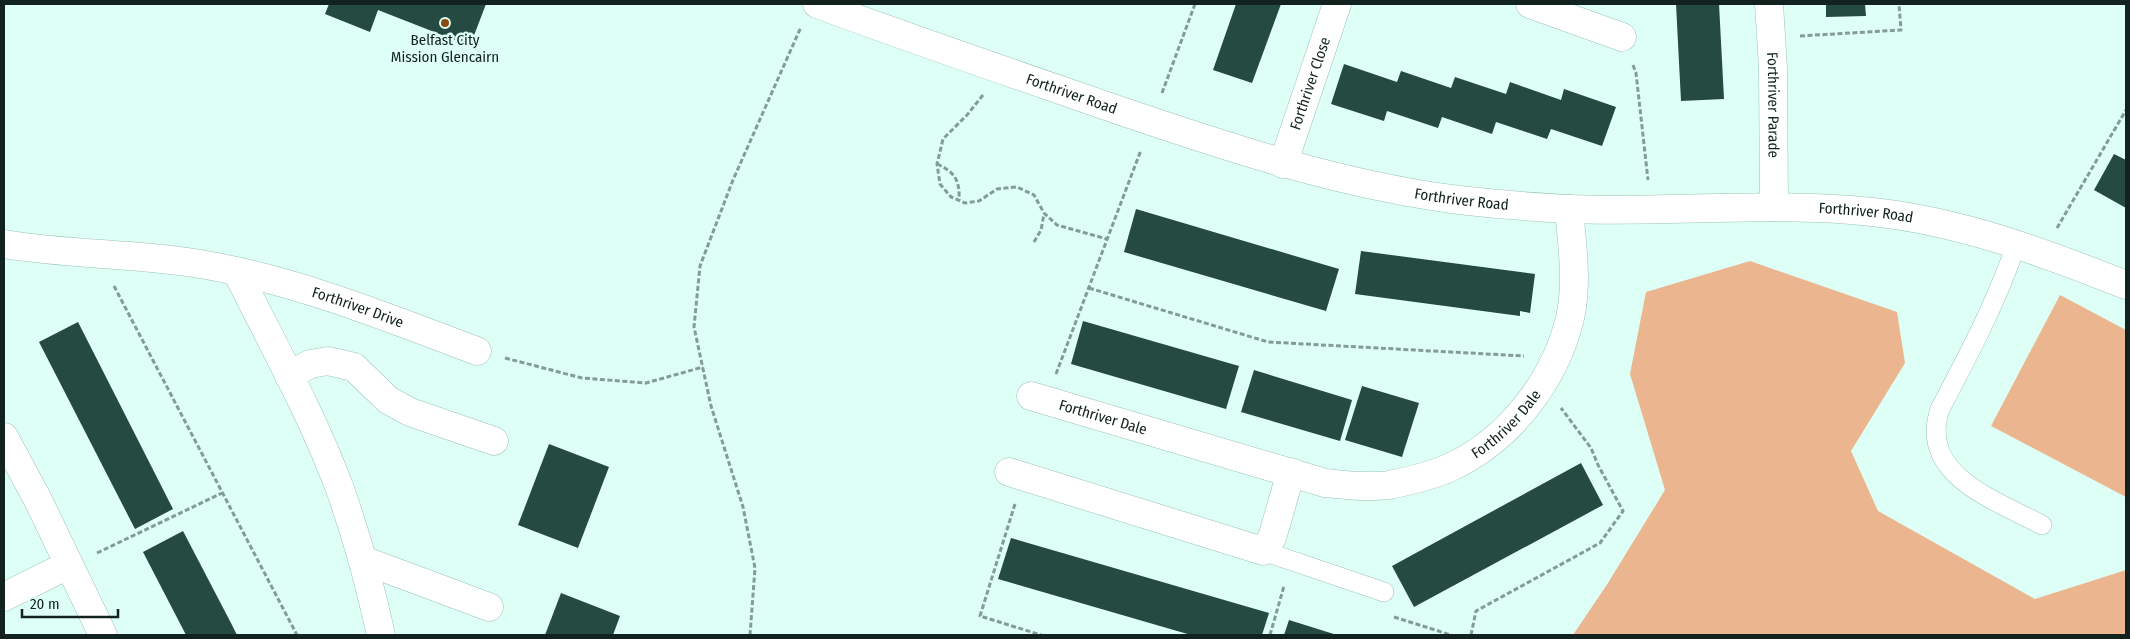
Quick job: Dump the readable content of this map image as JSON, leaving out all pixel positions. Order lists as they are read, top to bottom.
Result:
{
  "streets": {
    "street": [
      "Forthriver Close",
      "Forthriver Road",
      "Forthriver Parade",
      "Forthriver Drive",
      "Forthriver Dale"
    ]
  },
  "crossings": [
    ["Forthriver Close", "Forthriver Road"],
    ["Forthriver Road", "Forthriver Parade"],
    ["Forthriver Road", "Forthriver Dale"]
  ],
  "places": ["Belfast City Mission Glencairn"],
  "scale_bar": "20 m"
}
